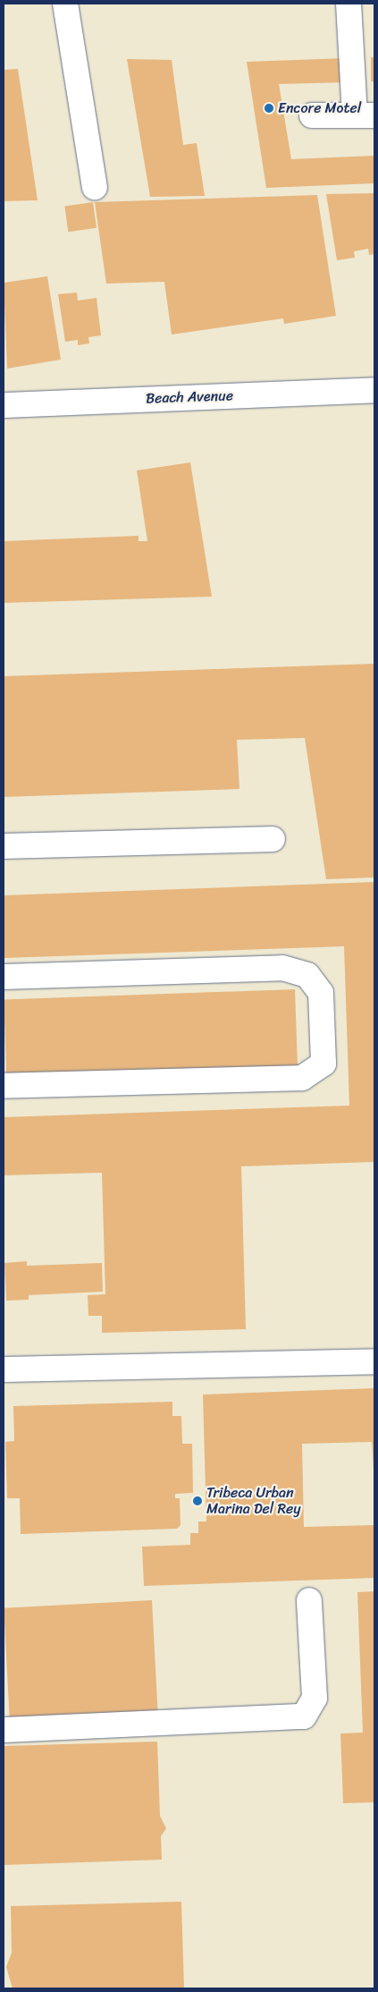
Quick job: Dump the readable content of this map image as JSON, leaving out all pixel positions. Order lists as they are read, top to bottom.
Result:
{
  "streets": {
    "street": ["Beach Avenue"]
  },
  "places": ["Encore Motel", "Tribeca Urban Marina Del Rey"]
}
